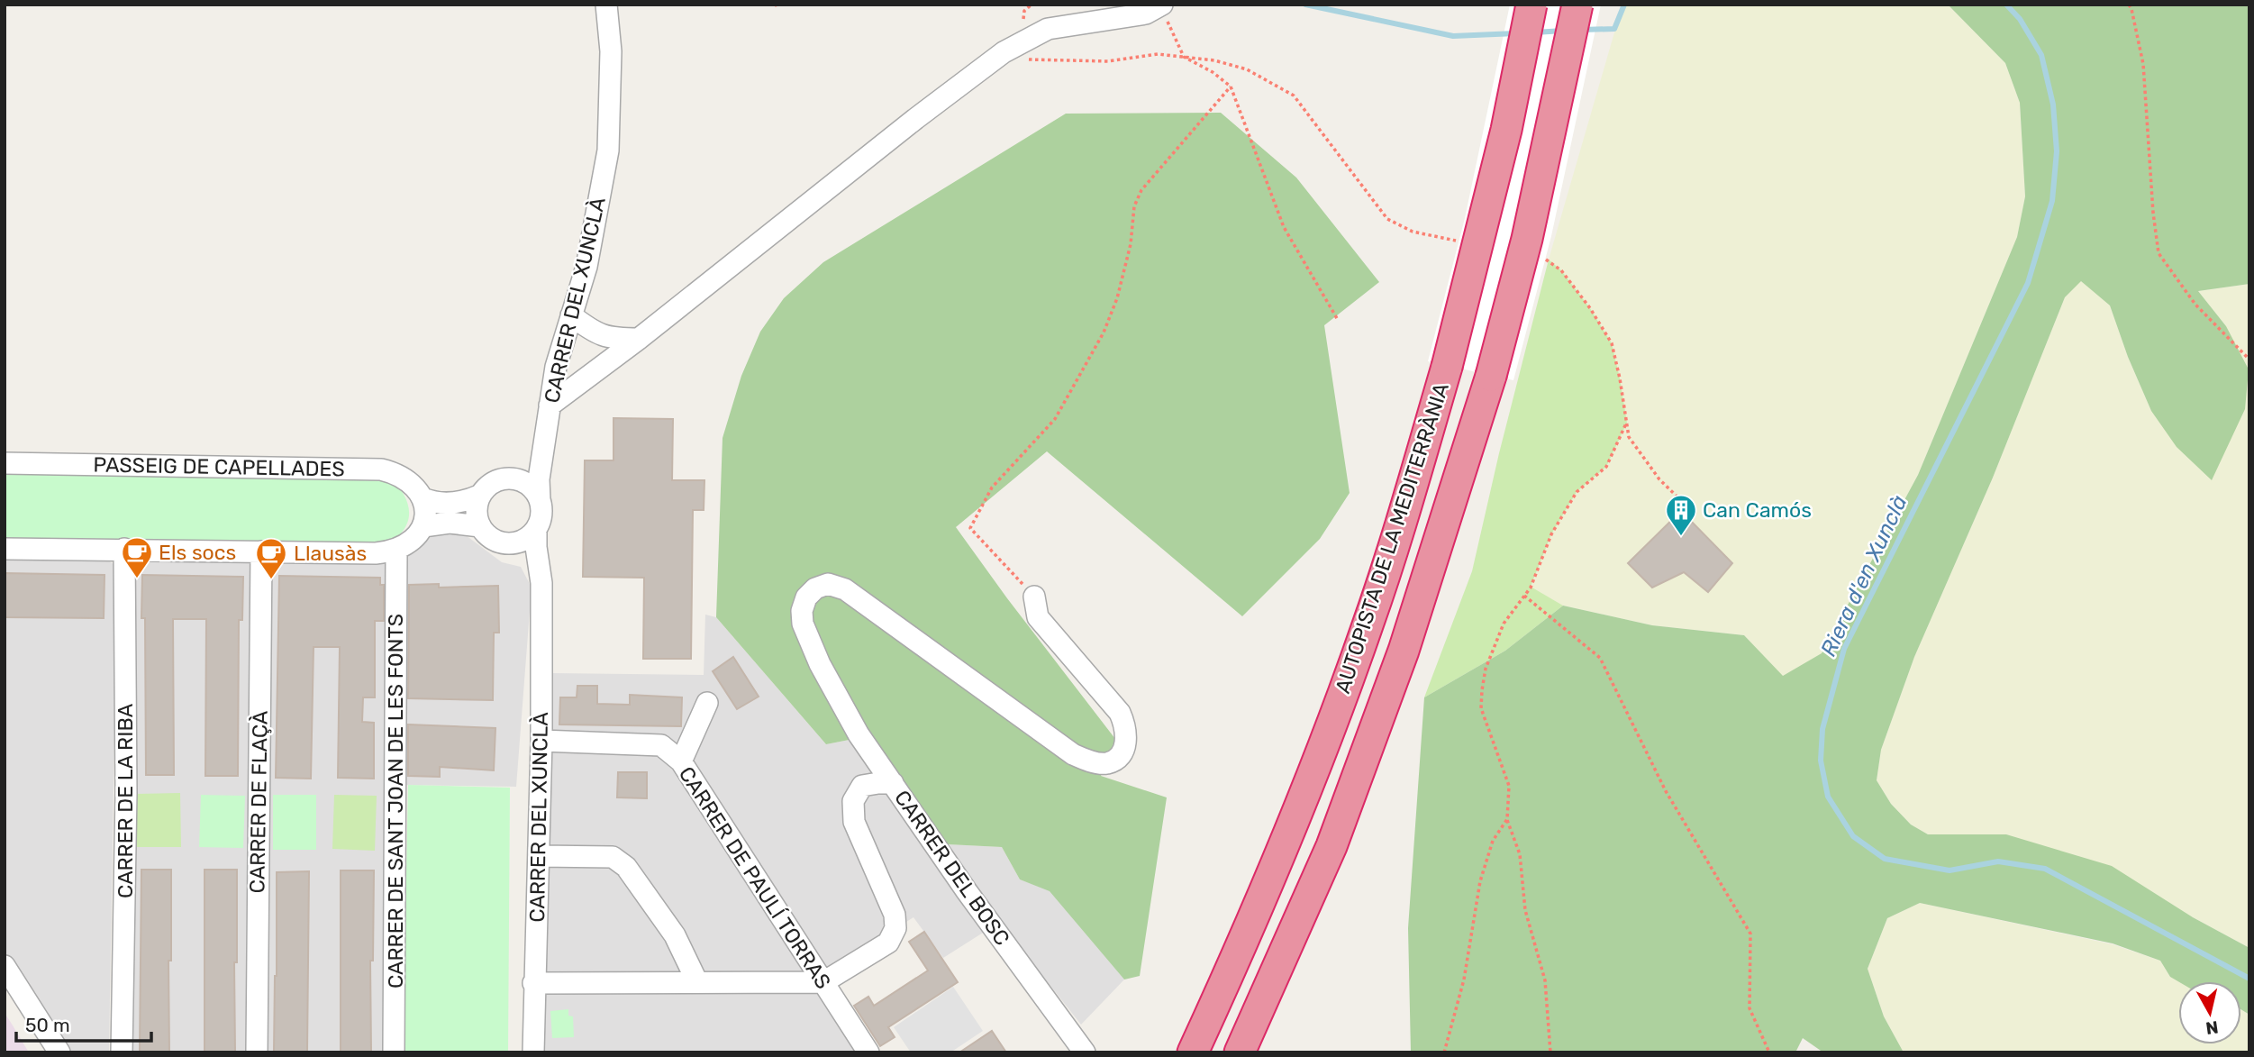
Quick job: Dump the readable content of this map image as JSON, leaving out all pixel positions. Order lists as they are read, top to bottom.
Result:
{
  "streets": {
    "highway": ["AUTOPISTA DE LA MEDITERRÀNIA"],
    "street": [
      "CARRER DEL XUNCLÀ",
      "PASSEIG DE CAPELLADES",
      "CARRER DE LA RIBA",
      "CARRER DE SANT JOAN DE LES FONTS",
      "CARRER DE FLAÇÀ",
      "CARRER DEL BOSC",
      "CARRER DE PAULÍ TORRAS"
    ]
  },
  "crossings": [
    ["CARRER DEL XUNCLÀ", "CARRER DE PAULÍ TORRAS"],
    ["CARRER DEL BOSC", "CARRER DE PAULÍ TORRAS"]
  ],
  "water": ["Riera d'en Xunclà"],
  "places": {
    "building": ["Can Camós"],
    "cafe": ["Els socs", "Llausàs"]
  },
  "scale_bar": "50 m",
  "north": "bottom"
}
